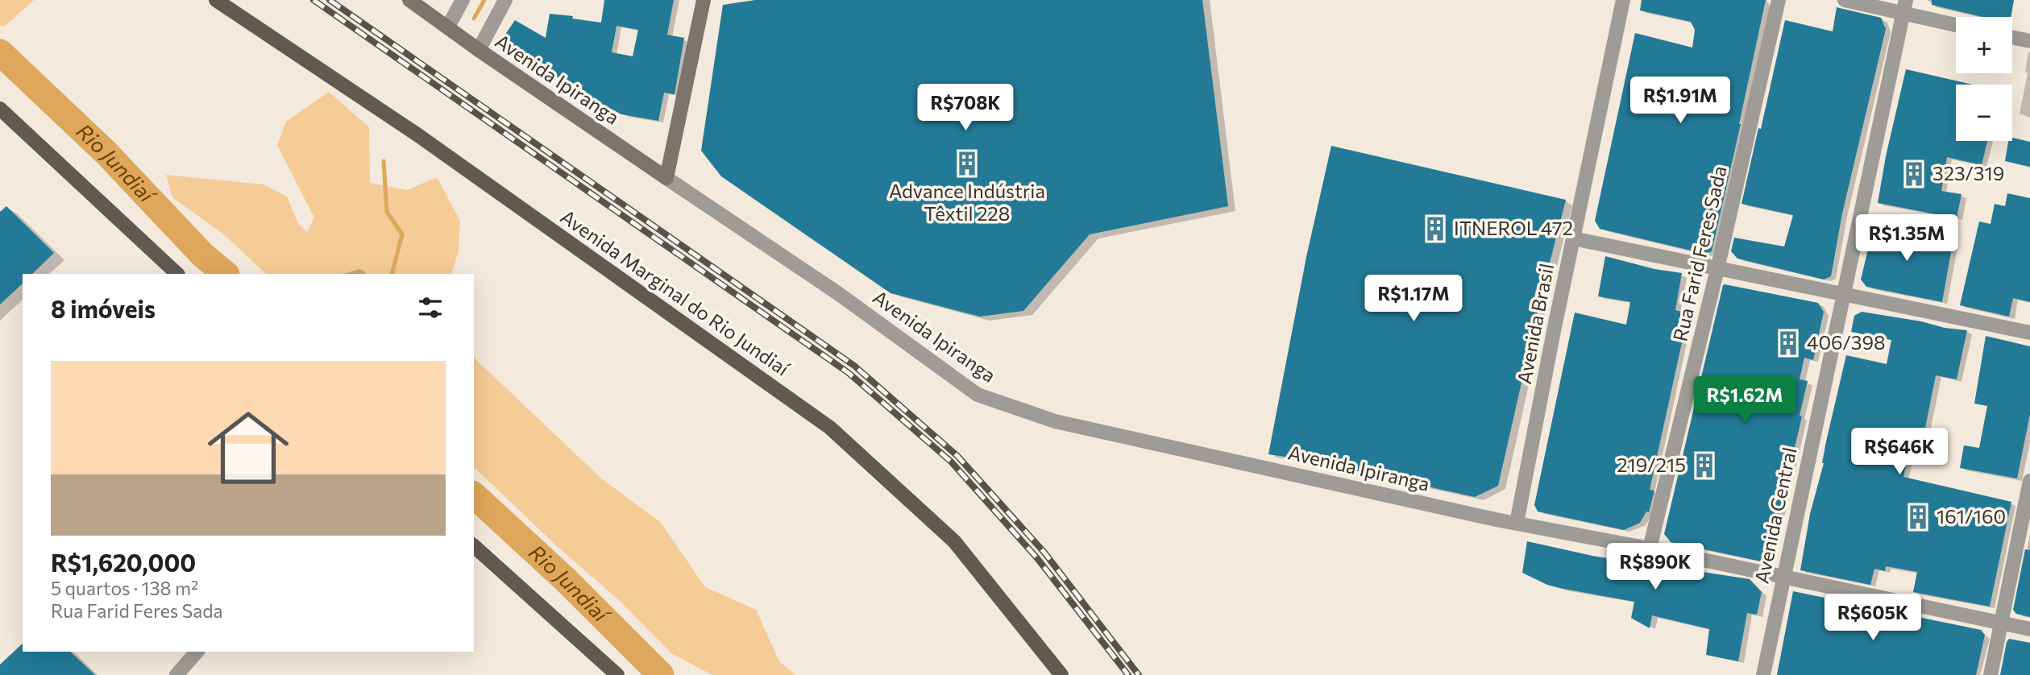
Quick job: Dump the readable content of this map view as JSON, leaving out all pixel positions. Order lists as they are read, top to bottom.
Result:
{
  "streets": {
    "main road": ["Avenida Ipiranga", "Avenida Marginal do Rio Jundiaí"],
    "street": ["Rua Farid Feres Sada", "Avenida Brasil", "Avenida Central"]
  },
  "crossings": [
    ["Avenida Ipiranga", "Rua Farid Feres Sada"],
    ["Avenida Ipiranga", "Avenida Brasil"],
    ["Avenida Ipiranga", "Avenida Central"]
  ],
  "water": ["Rio Jundiaí"],
  "places": {
    "building": [
      "Advance Indústria Têxtil 228",
      "323/319",
      "ITNEROL 472",
      "406/398",
      "219/215",
      "161/160"
    ]
  },
  "page": {
    "map_buttons": ["+", "−"],
    "price": [
      "R$1.91M",
      "R$708K",
      "R$1.35M",
      "R$1.17M",
      "R$1.62M",
      "R$646K",
      "R$890K",
      "R$605K"
    ],
    "heading": "8 imóveis",
    "list": [
      {
        "name": "R$1,620,000",
        "note": "5 quartos · 138 m² · Rua Farid Feres Sada"
      }
    ]
  }
}
